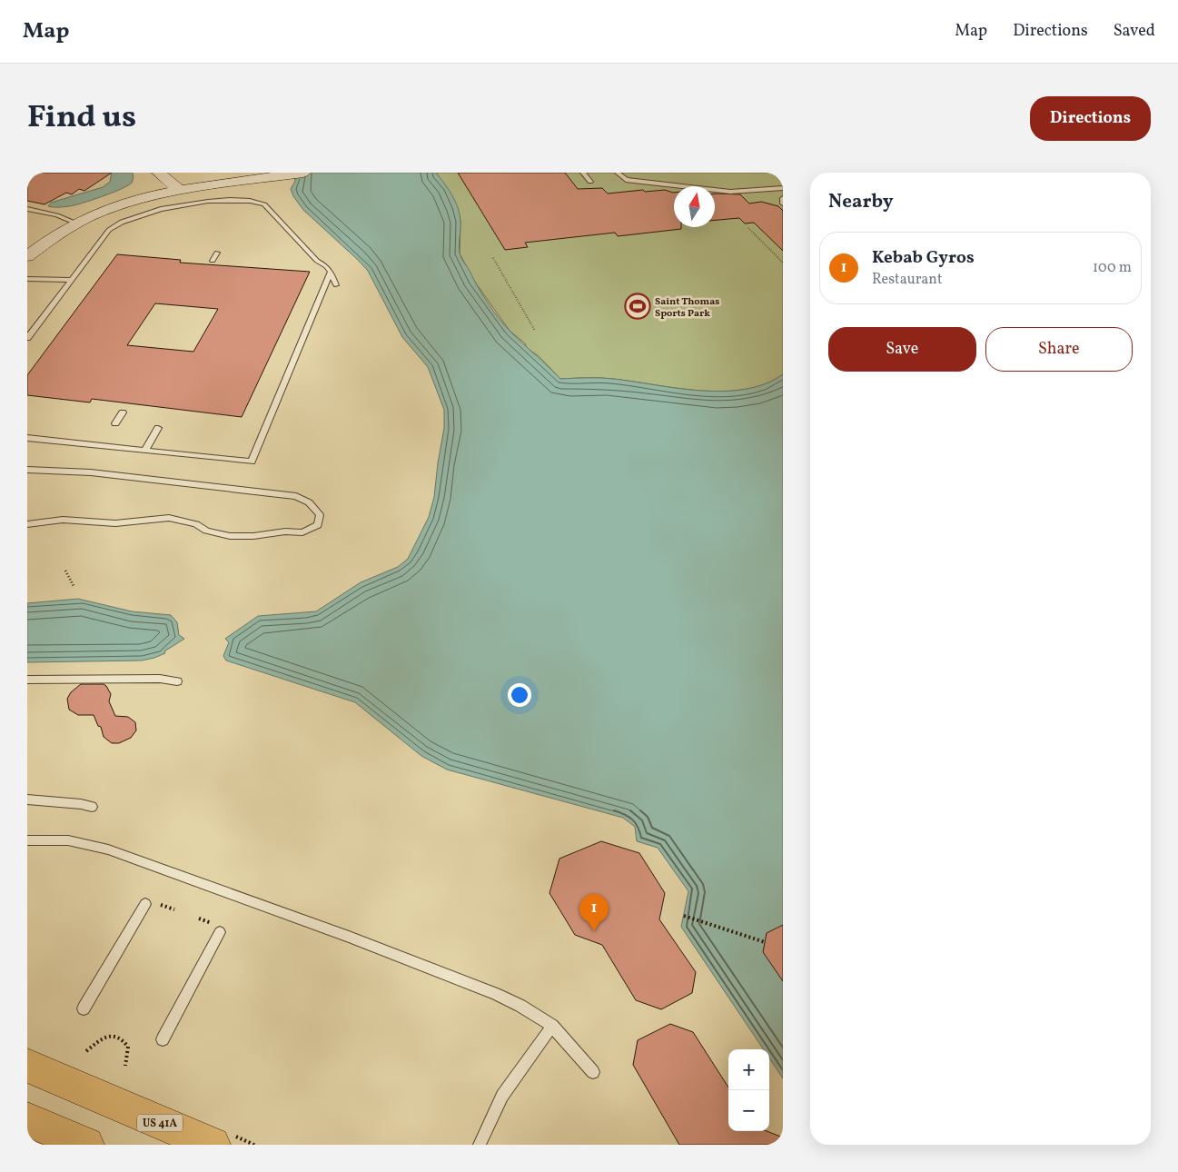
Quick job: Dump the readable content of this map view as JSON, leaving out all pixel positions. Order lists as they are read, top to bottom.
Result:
{
  "streets": {
    "main road": ["US 41A"]
  },
  "places": {
    "sports": ["Saint Thomas Sports Park"]
  },
  "north": "top",
  "page": {
    "header": "Map",
    "nav": ["Map", "Directions", "Saved"],
    "title": "Find us",
    "buttons": [
      "Directions",
      ["Save", "Share"]
    ],
    "heading": "Nearby",
    "list": [
      {
        "mark": "1",
        "name": "Kebab Gyros",
        "note": "Restaurant",
        "value": "100 m"
      }
    ],
    "pins": "1",
    "map_buttons": ["+", "−"]
  }
}
